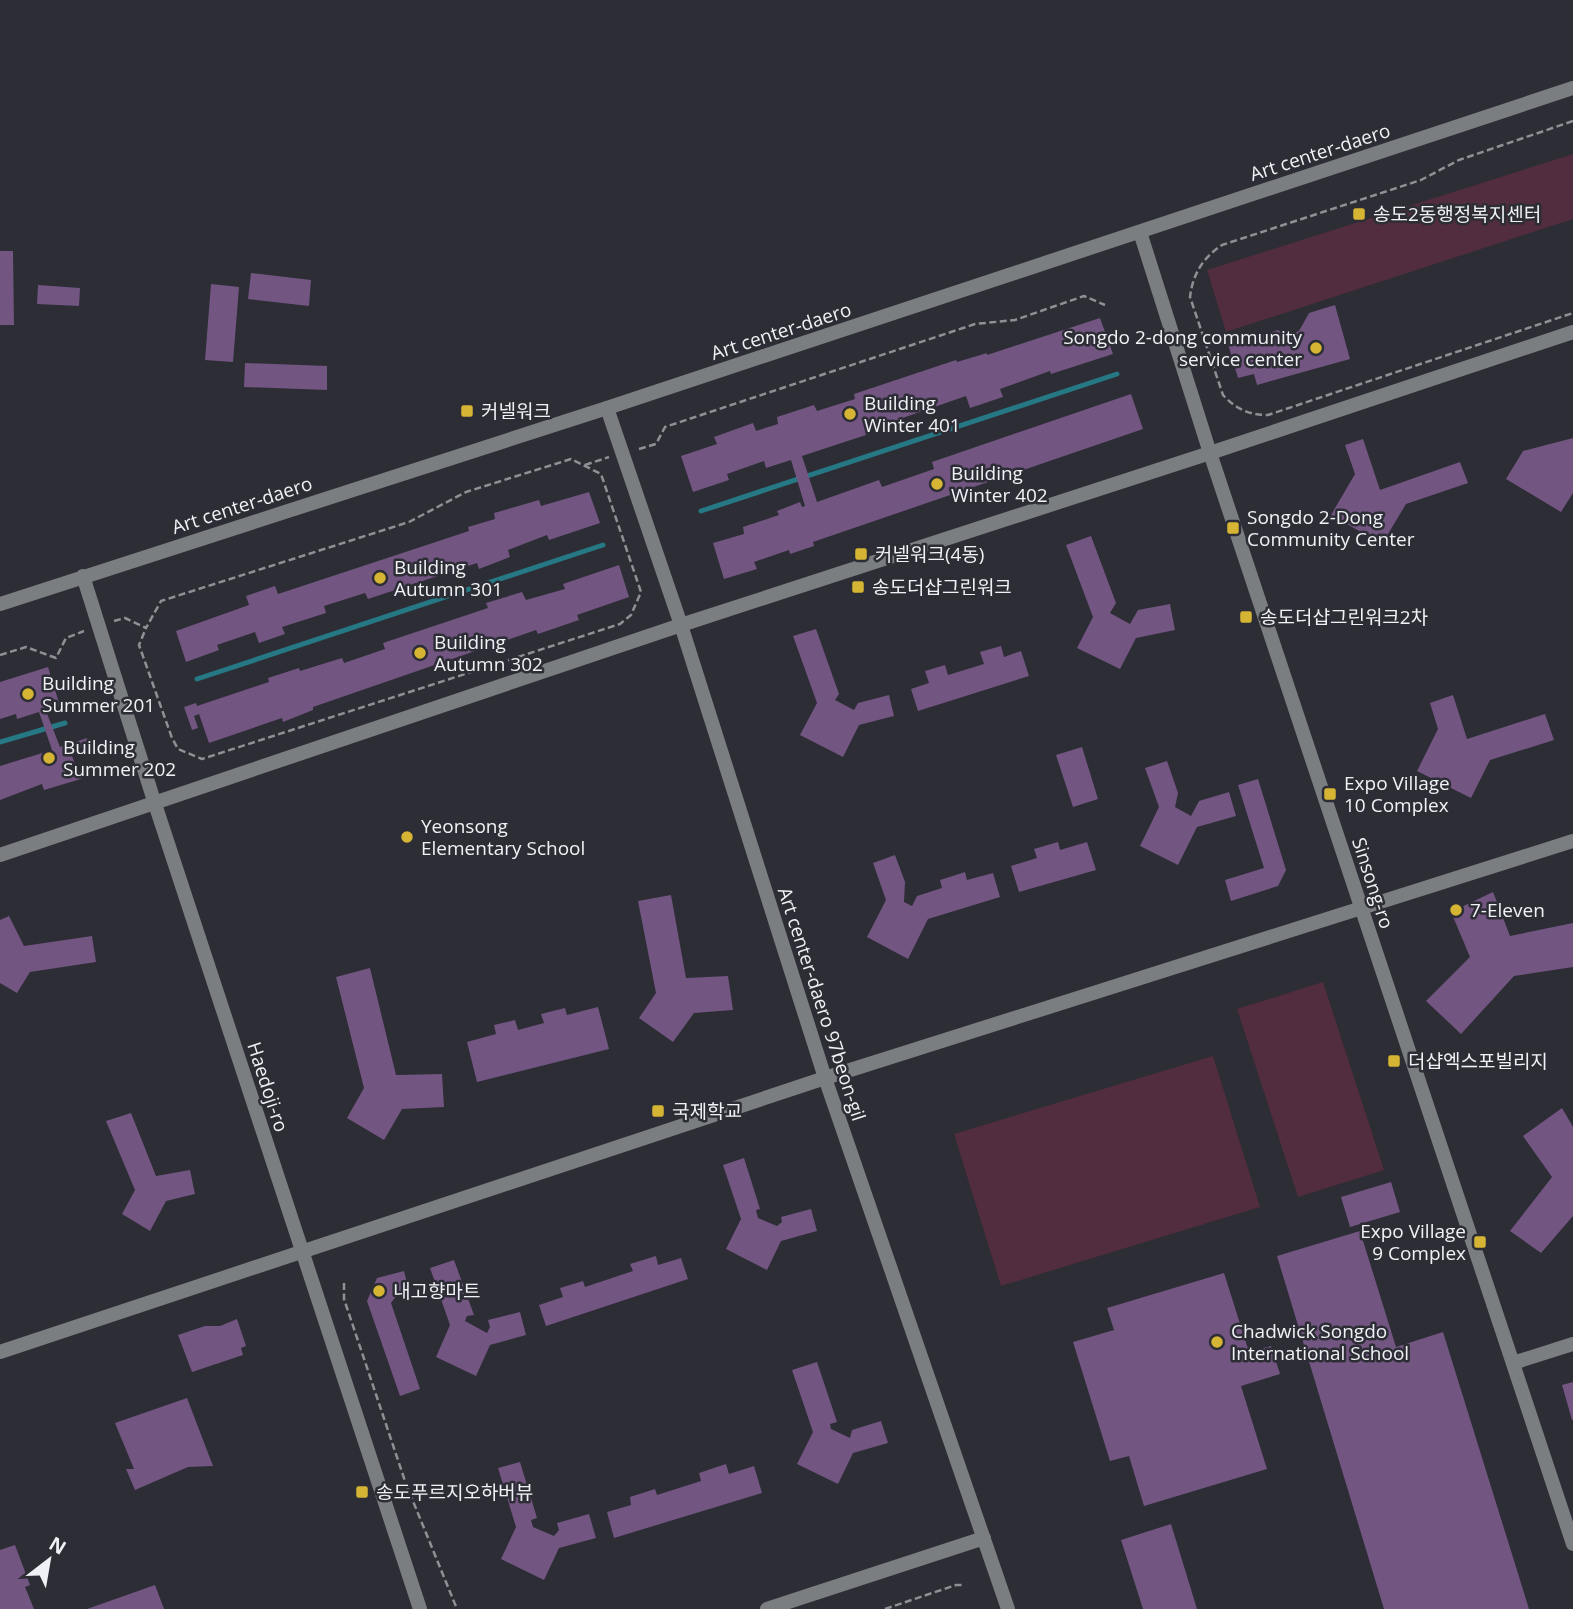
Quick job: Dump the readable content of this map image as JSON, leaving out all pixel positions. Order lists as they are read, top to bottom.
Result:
{
  "streets": {
    "street": [
      "Art center-daero",
      "Sinsong-ro",
      "Art center-daero 97beon-gil",
      "Haedoji-ro"
    ]
  },
  "crossings": [
    ["Art center-daero", "Sinsong-ro"],
    ["Art center-daero", "Art center-daero 97beon-gil"],
    ["Art center-daero", "Haedoji-ro"]
  ],
  "places": {
    "transit": [
      "송도2동행정복지센터",
      "커넬워크",
      "Songdo 2-Dong Community Center",
      "커넬워크(4동)",
      "송도더샵그린워크",
      "송도더샵그린워크2차",
      "Expo Village 10 Complex",
      "더샵엑스포빌리지",
      "국제학교",
      "Expo Village 9 Complex",
      "송도푸르지오하버뷰"
    ],
    "other": [
      "Songdo 2-dong community service center",
      "Building Winter 401",
      "Building Winter 402",
      "Building Autumn 301",
      "Building Autumn 302",
      "Building Summer 201",
      "Building Summer 202",
      "Yeonsong Elementary School",
      "7-Eleven",
      "내고향마트",
      "Chadwick Songdo International School"
    ]
  },
  "north": "top right"
}
